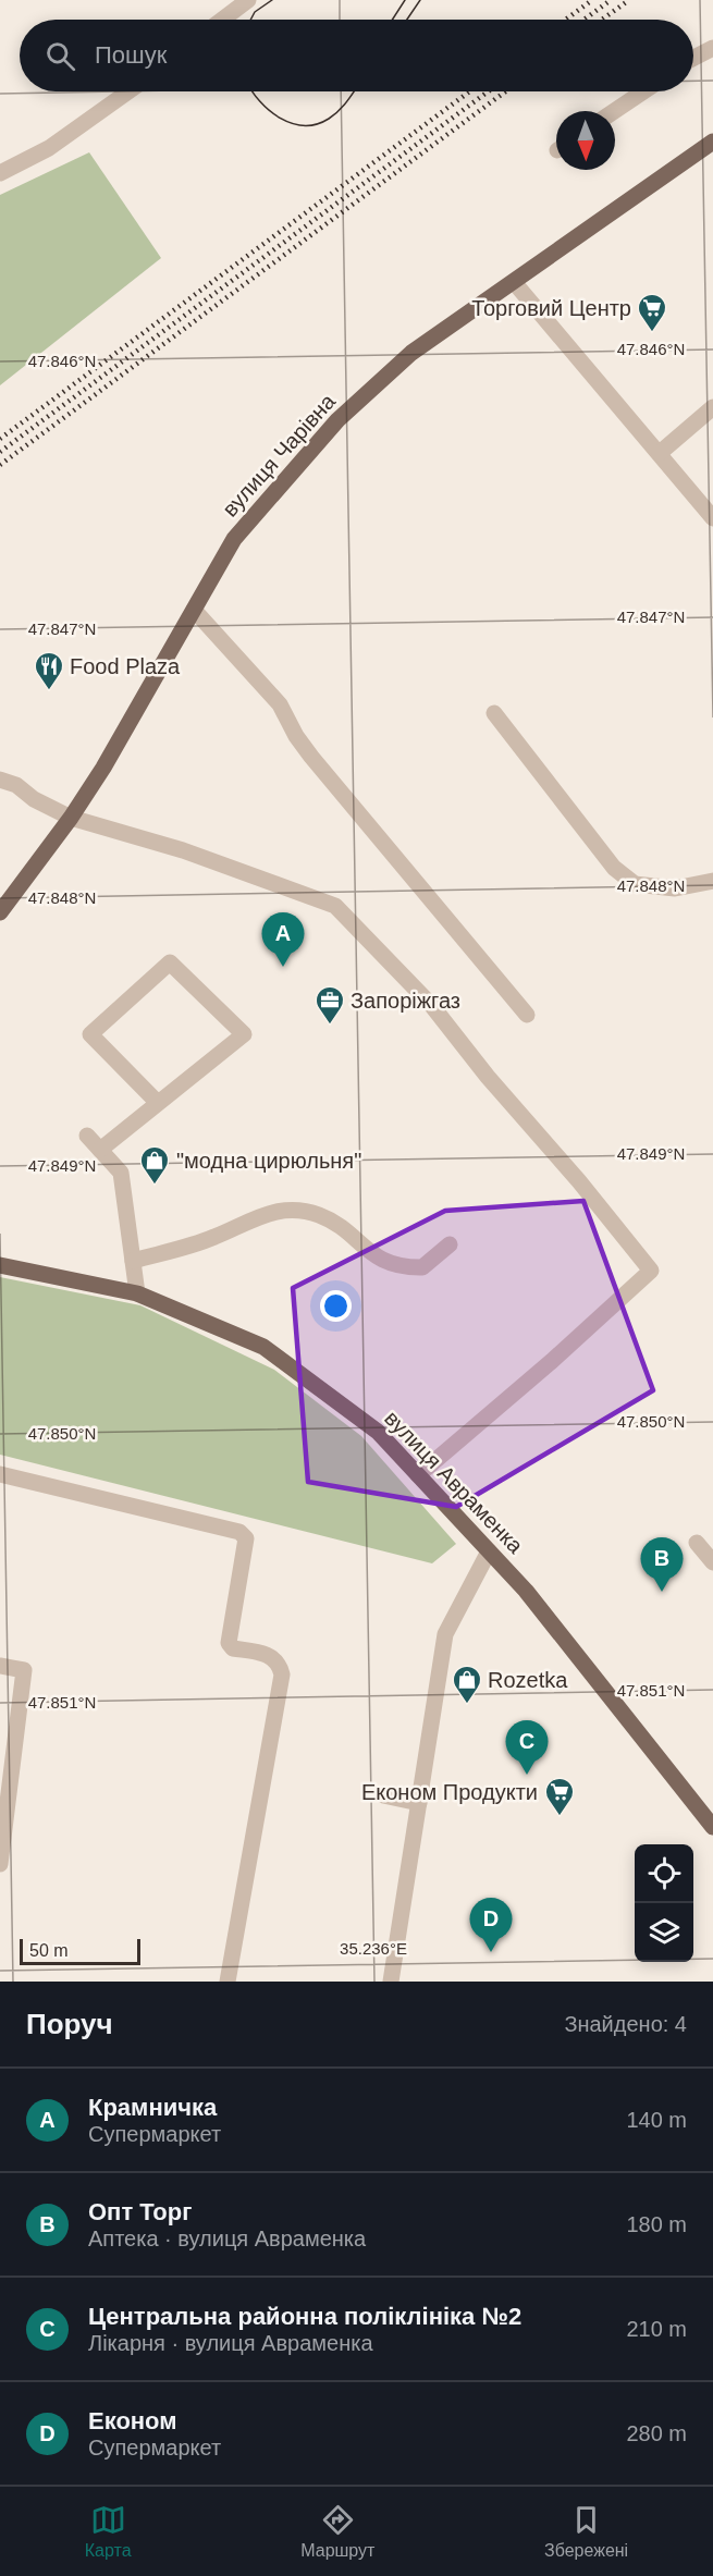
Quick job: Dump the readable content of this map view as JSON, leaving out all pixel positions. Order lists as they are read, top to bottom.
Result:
{
  "streets": {
    "main road": ["вулиця Чарівна", "вулиця Авраменка"]
  },
  "places": {
    "supermarket": ["Торговий Центр", "Економ Продукти"],
    "restaurant": ["Food Plaza"],
    "office": ["Запоріжгаз"],
    "shop": ["\"модна цирюльня\"", "Rozetka"]
  },
  "scale_bar": "50 m",
  "north": "bottom",
  "page": {
    "search": "Пошук",
    "pins": [
      "A",
      "B",
      "C",
      "D"
    ],
    "scale": "50 m",
    "heading": ["Поруч", "Знайдено: 4"],
    "list": [
      {
        "mark": "A",
        "name": "Крамничка",
        "note": "Супермаркет",
        "value": "140 m"
      },
      {
        "mark": "B",
        "name": "Опт Торг",
        "note": "Аптека · вулиця Авраменка",
        "value": "180 m"
      },
      {
        "mark": "C",
        "name": "Центральна районна поліклініка №2",
        "note": "Лікарня · вулиця Авраменка",
        "value": "210 m"
      },
      {
        "mark": "D",
        "name": "Економ",
        "note": "Супермаркет",
        "value": "280 m"
      }
    ],
    "nav": ["Карта", "Маршрут", "Збережені"]
  },
  "coordinates": [
    "47.846°N",
    "47.847°N",
    "47.848°N",
    "47.849°N",
    "47.850°N",
    "47.851°N",
    "35.236°E"
  ]
}
